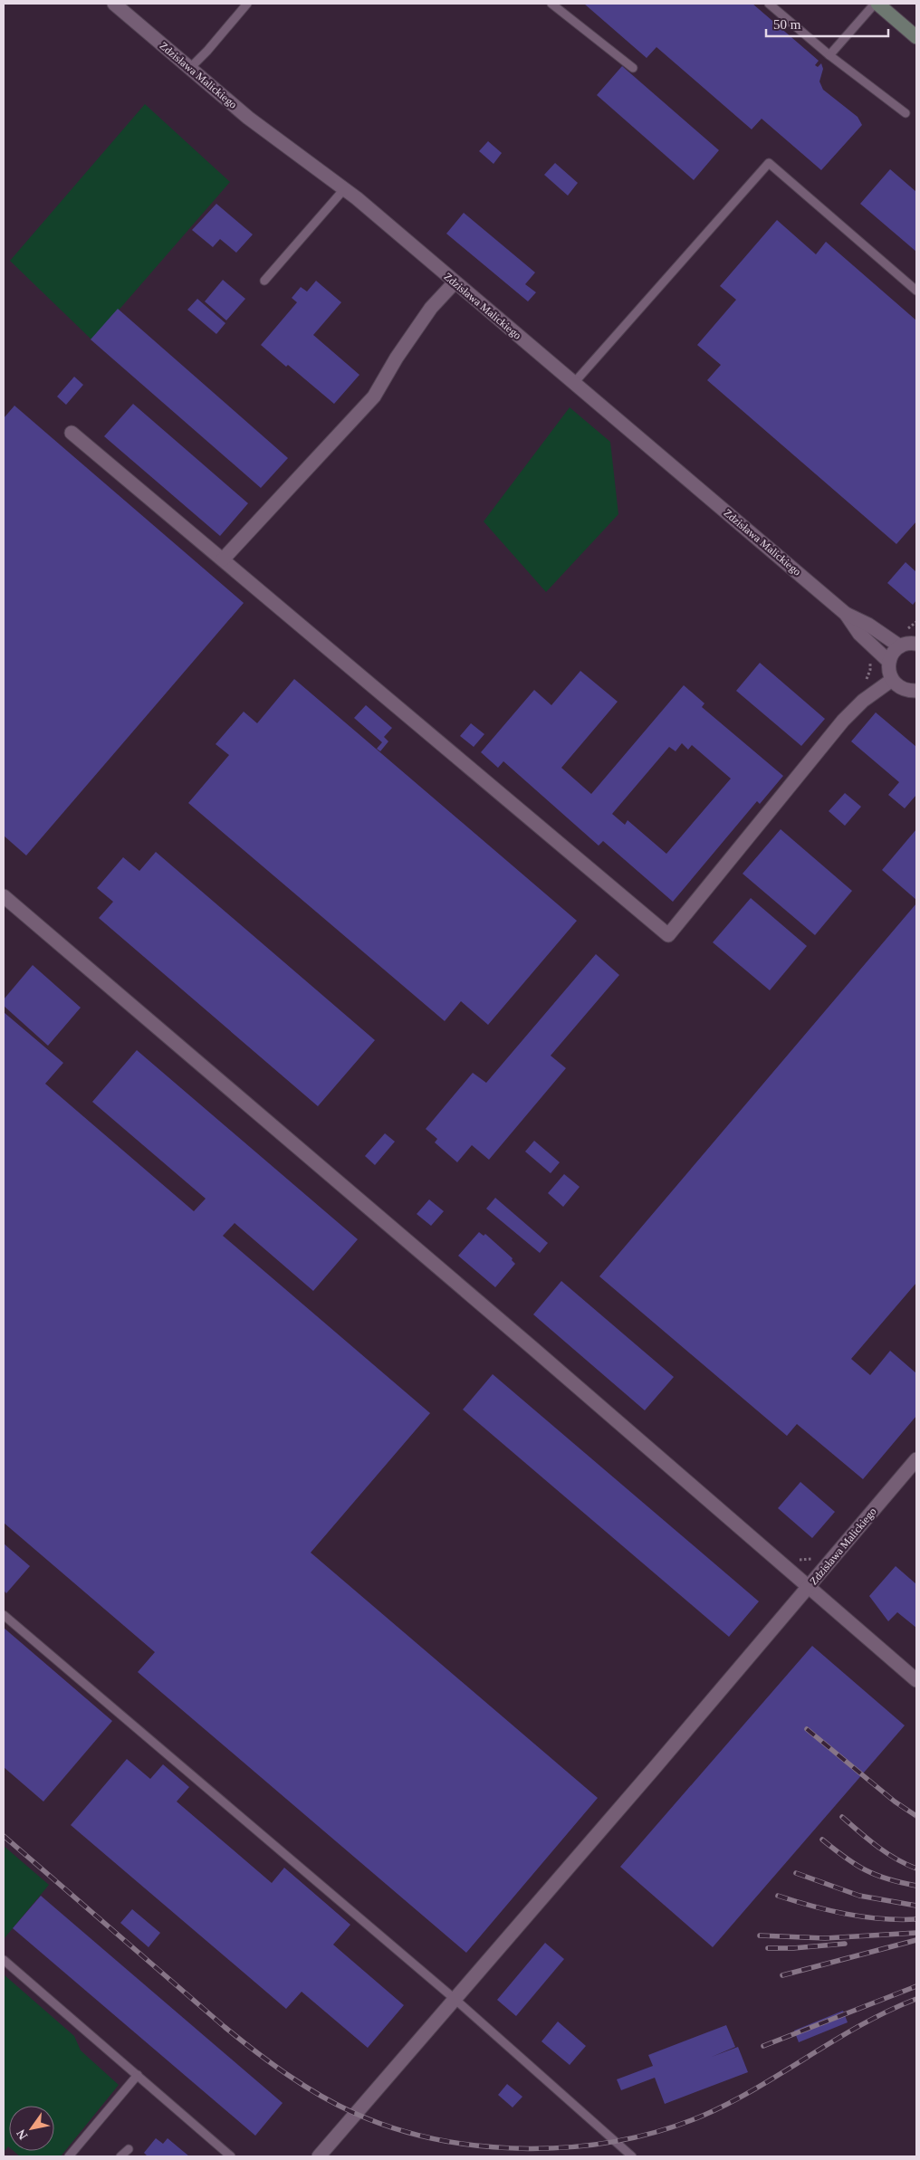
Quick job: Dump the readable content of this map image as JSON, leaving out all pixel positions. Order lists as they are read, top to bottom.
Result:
{
  "streets": {
    "street": ["Zdzisława Malickiego"]
  },
  "scale_bar": "50 m",
  "north": "bottom left"
}
